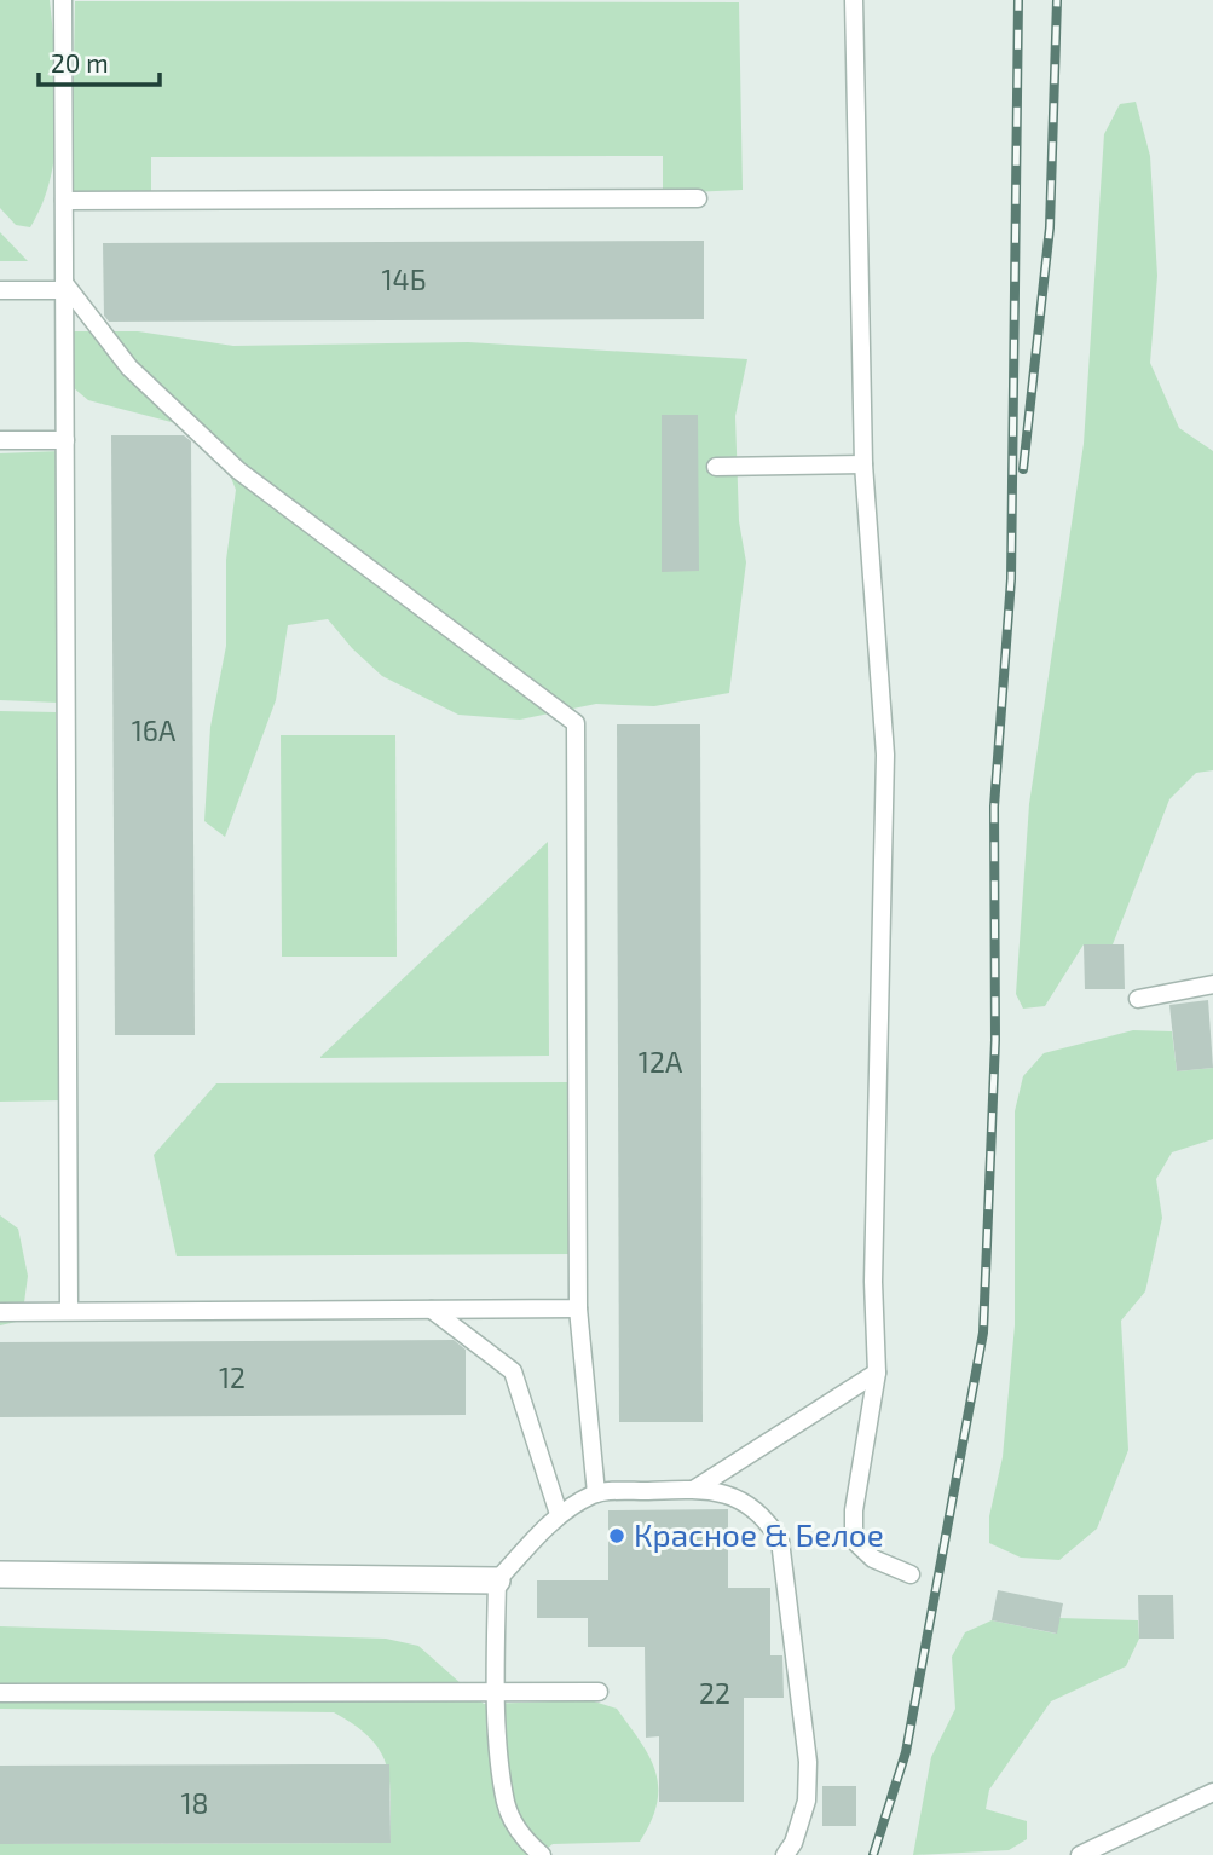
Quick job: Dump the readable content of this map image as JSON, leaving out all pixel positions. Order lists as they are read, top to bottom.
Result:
{
  "places": ["Красное & Белое"],
  "house_numbers": [
    "14Б",
    "16А",
    "12А",
    "12",
    "22",
    "18"
  ],
  "scale_bar": "20 m"
}
